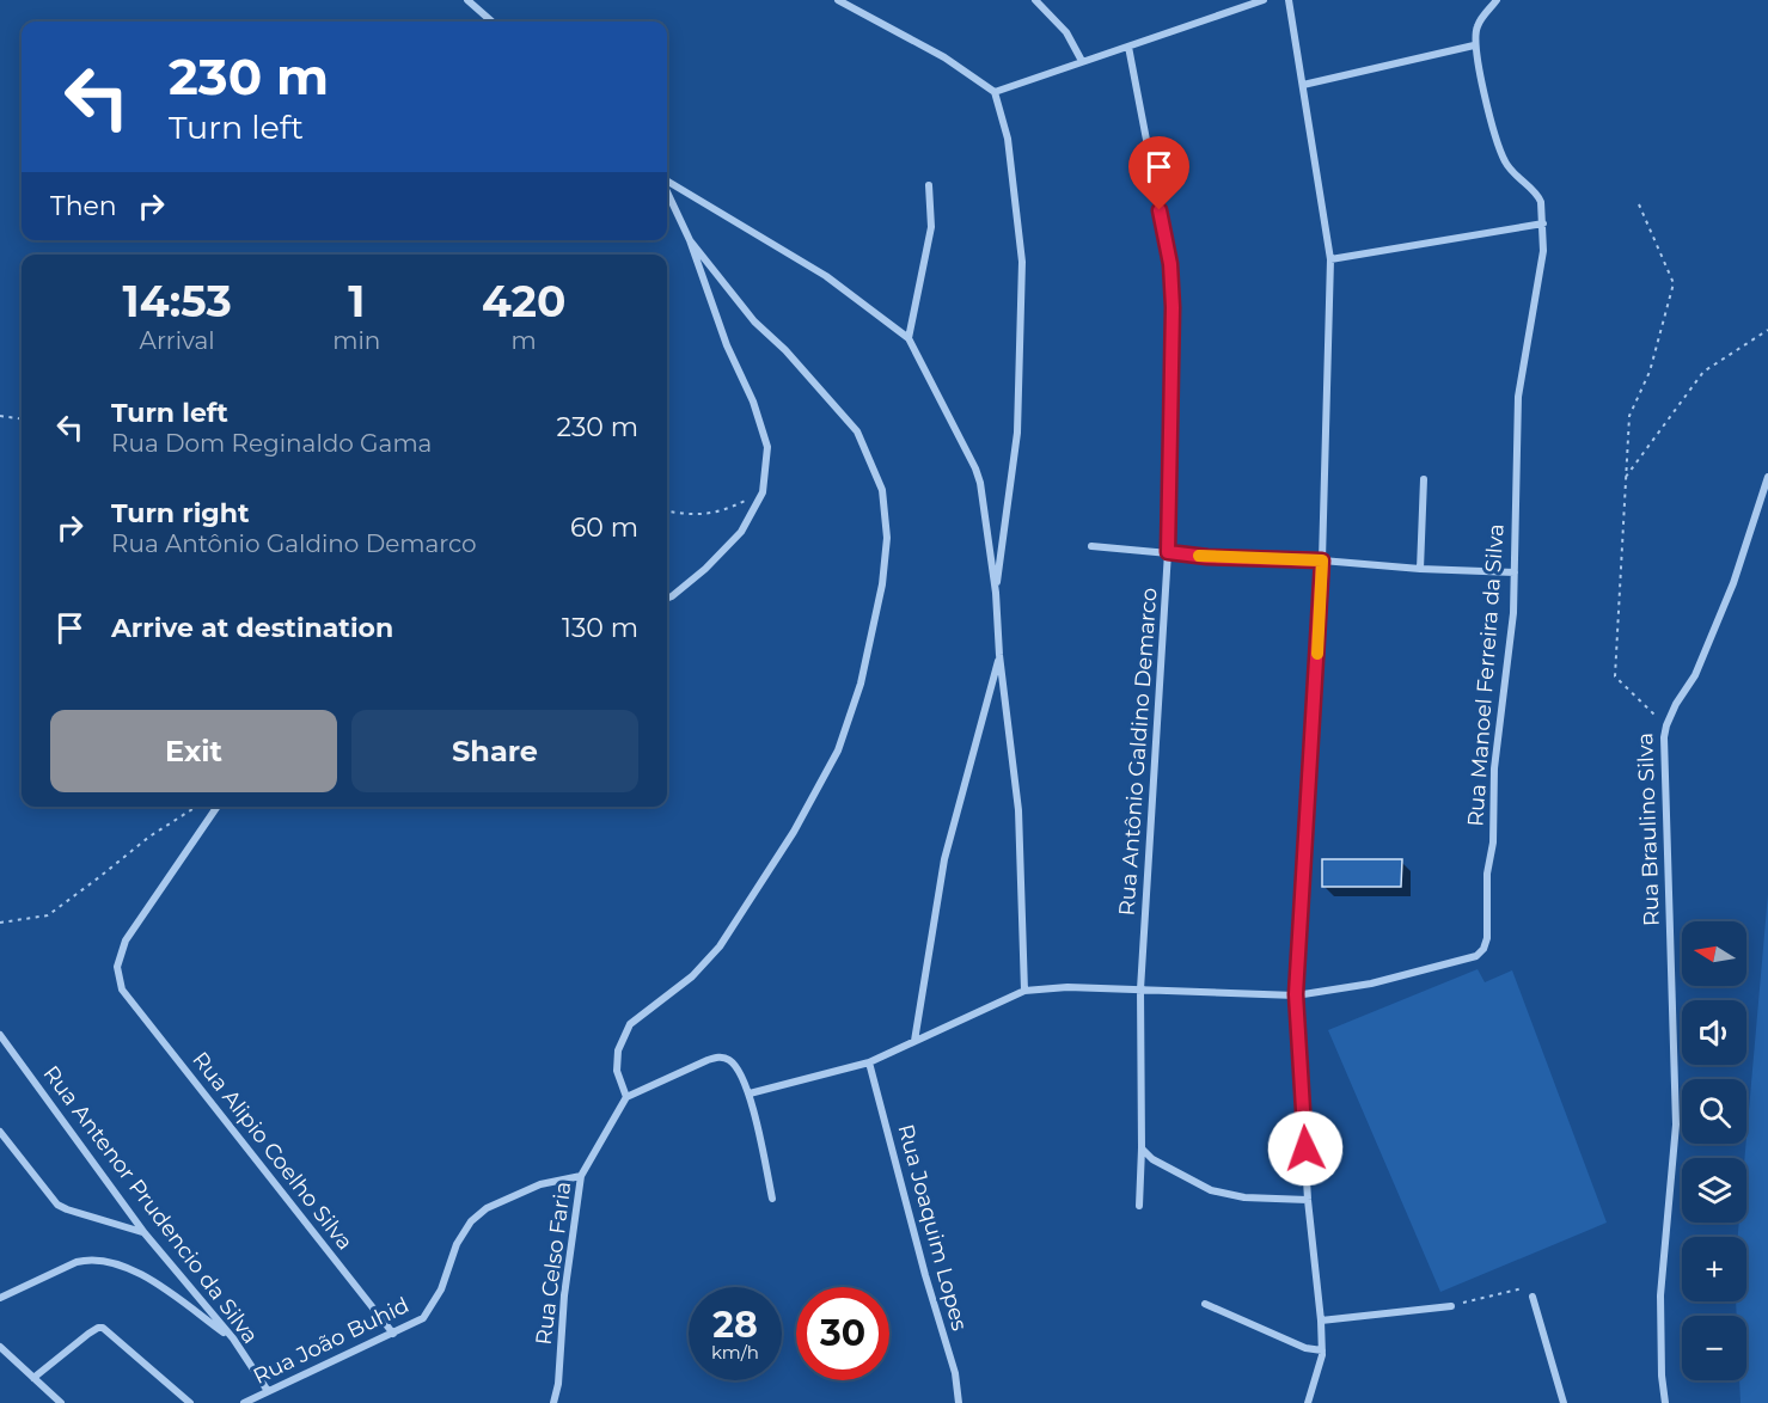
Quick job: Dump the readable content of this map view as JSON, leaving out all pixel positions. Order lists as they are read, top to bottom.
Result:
{
  "streets": {
    "street": [
      "Rua Manoel Ferreira da Silva",
      "Rua Antônio Galdino Demarco",
      "Rua Braulino Silva",
      "Rua Alipio Coelho Silva",
      "Rua Antenor Prudencio da Silva",
      "Rua Joaquim Lopes",
      "Rua Celso Faria",
      "Rua João Buhid"
    ]
  },
  "crossings": [
    ["Rua Alipio Coelho Silva", "Rua João Buhid"],
    ["Rua Antenor Prudencio da Silva", "Rua João Buhid"],
    ["Rua Celso Faria", "Rua João Buhid"]
  ],
  "north": "left",
  "page": {
    "turn": ["230 m", "Turn left"],
    "then": "Then",
    "eta": [
      "14:53",
      "Arrival",
      "1",
      "min",
      "420",
      "m"
    ],
    "list": [
      {
        "name": "Turn left",
        "note": "Rua Dom Reginaldo Gama",
        "value": "230 m"
      },
      {
        "name": "Turn right",
        "note": "Rua Antônio Galdino Demarco",
        "value": "60 m"
      },
      {
        "name": "Arrive at destination",
        "value": "130 m"
      }
    ],
    "buttons": ["Exit", "Share"],
    "map_buttons": ["+", "−"],
    "speed": "28 km/h",
    "limit": "30"
  }
}
